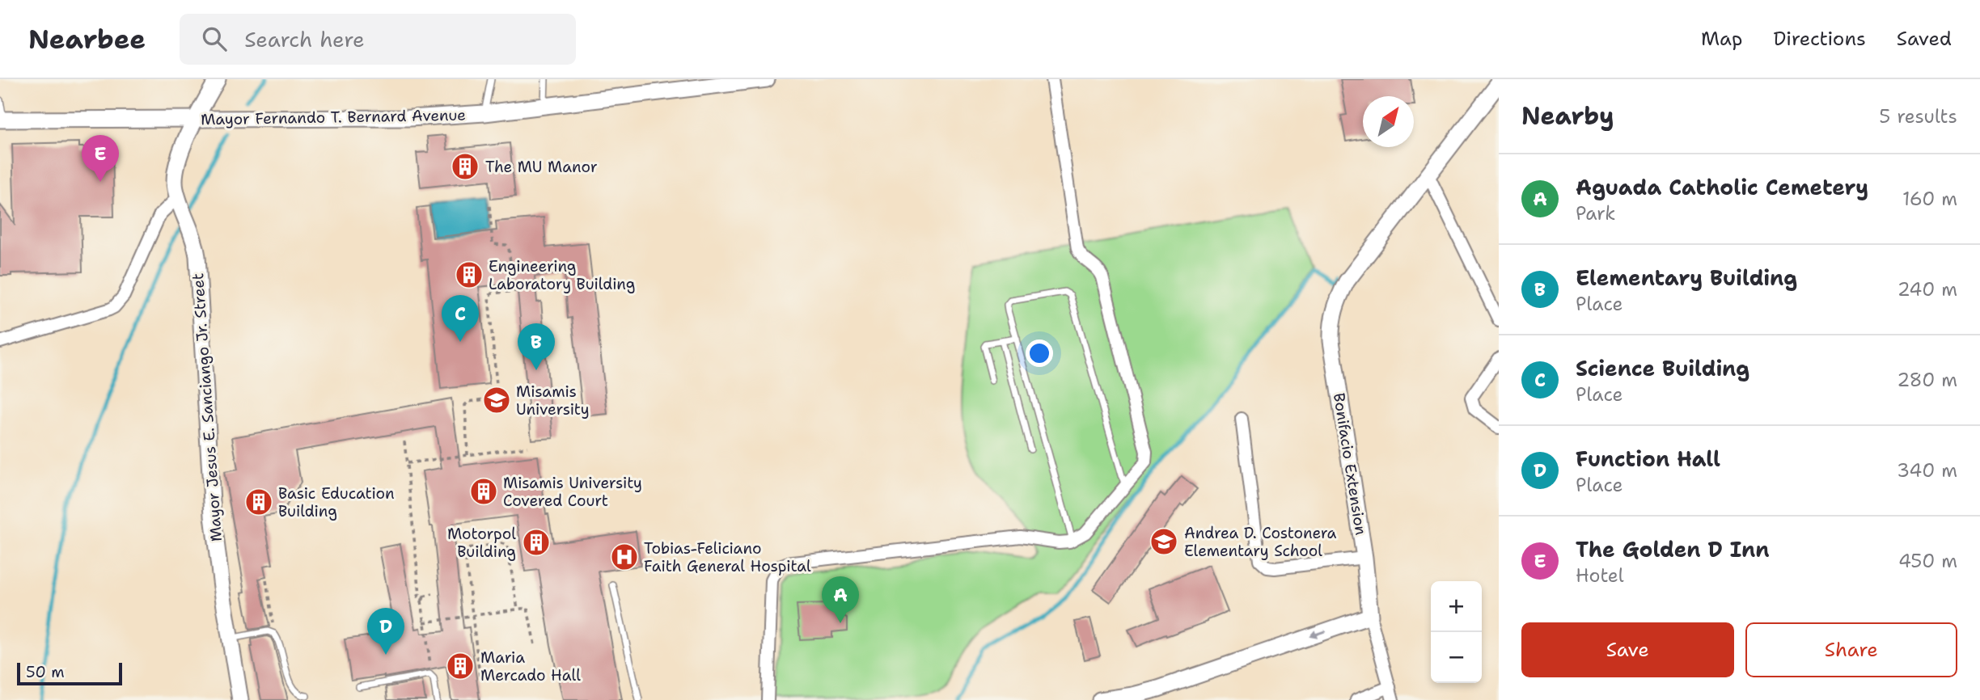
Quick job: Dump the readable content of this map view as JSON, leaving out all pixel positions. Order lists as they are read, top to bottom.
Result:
{
  "streets": {
    "street": ["Mayor Fernando T. Bernard Avenue", "Mayor Jesus E. Sanciango Jr. Street", "Bonifacio Extension"]
  },
  "crossings": [
    ["Mayor Fernando T. Bernard Avenue", "Mayor Jesus E. Sanciango Jr. Street"]
  ],
  "places": {
    "building": [
      "The MU Manor",
      "Engineering Laboratory Building",
      "Misamis University Covered Court",
      "Basic Education Building",
      "Motorpol Building",
      "Maria Mercado Hall"
    ],
    "school or university": ["Misamis University", "Andrea D. Costonera Elementary School"],
    "hospital": ["Tobias-Feliciano Faith General Hospital"]
  },
  "scale_bar": "50 m",
  "north": "top right",
  "page": {
    "header": "Nearbee",
    "search": "Search here",
    "nav": ["Map", "Directions", "Saved"],
    "heading": ["Nearby", "5 results"],
    "pins": [
      "E",
      "C",
      "B",
      "A",
      "D"
    ],
    "list": [
      {
        "mark": "A",
        "name": "Aguada Catholic Cemetery",
        "note": "Park",
        "value": "160 m"
      },
      {
        "mark": "B",
        "name": "Elementary Building",
        "note": "Place",
        "value": "240 m"
      },
      {
        "mark": "C",
        "name": "Science Building",
        "note": "Place",
        "value": "280 m"
      },
      {
        "mark": "D",
        "name": "Function Hall",
        "note": "Place",
        "value": "340 m"
      },
      {
        "mark": "E",
        "name": "The Golden D Inn",
        "note": "Hotel",
        "value": "450 m"
      }
    ],
    "map_buttons": ["+", "−"],
    "buttons": ["Save", "Share"],
    "scale": "50 m"
  }
}
